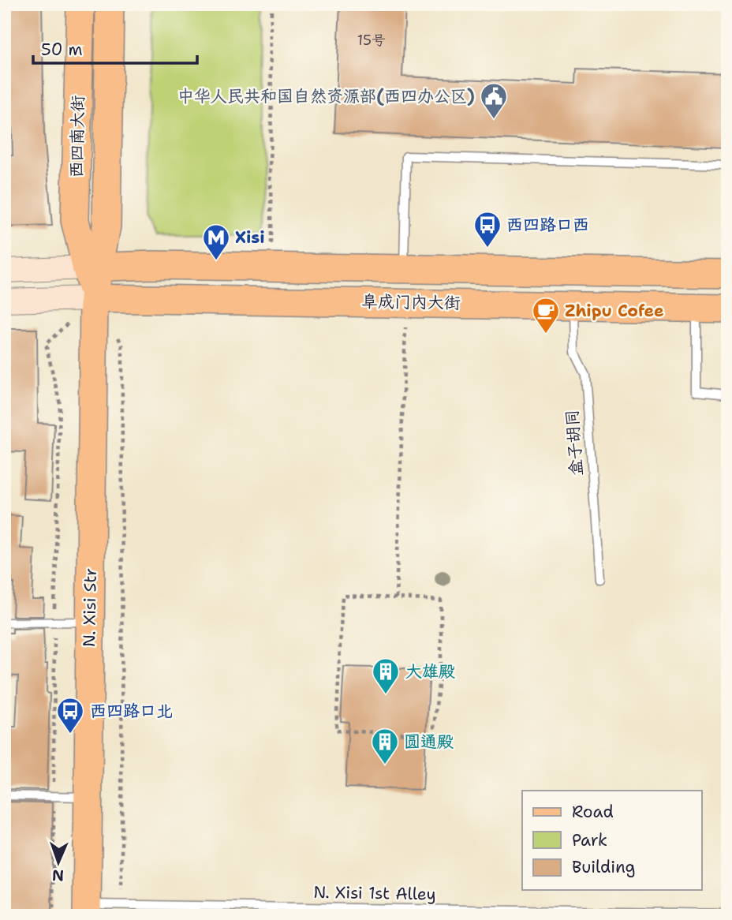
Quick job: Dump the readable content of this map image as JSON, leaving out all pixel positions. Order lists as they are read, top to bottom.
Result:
{
  "streets": {
    "main road": ["西四南大街", "阜成门内大街", "N. Xisi Str"],
    "lane": ["盒子胡同", "N. Xisi 1st Alley"]
  },
  "crossings": [
    ["西四南大街", "阜成门内大街"],
    ["西四南大街", "N. Xisi Str"],
    ["阜成门内大街", "盒子胡同"],
    ["阜成门内大街", "N. Xisi Str"],
    ["N. Xisi Str", "N. Xisi 1st Alley"]
  ],
  "places": {
    "public building": ["中华人民共和国自然资源部(西四办公区)"],
    "bus stop": ["西四路口西", "西四路口北"],
    "metro station": ["Xisi"],
    "cafe": ["Zhipu Cofee"],
    "building": ["大雄殿", "圆通殿"]
  },
  "house_numbers": ["15号"],
  "legend": ["Road", "Park", "Building"],
  "scale_bar": "50 m",
  "north": "bottom"
}
